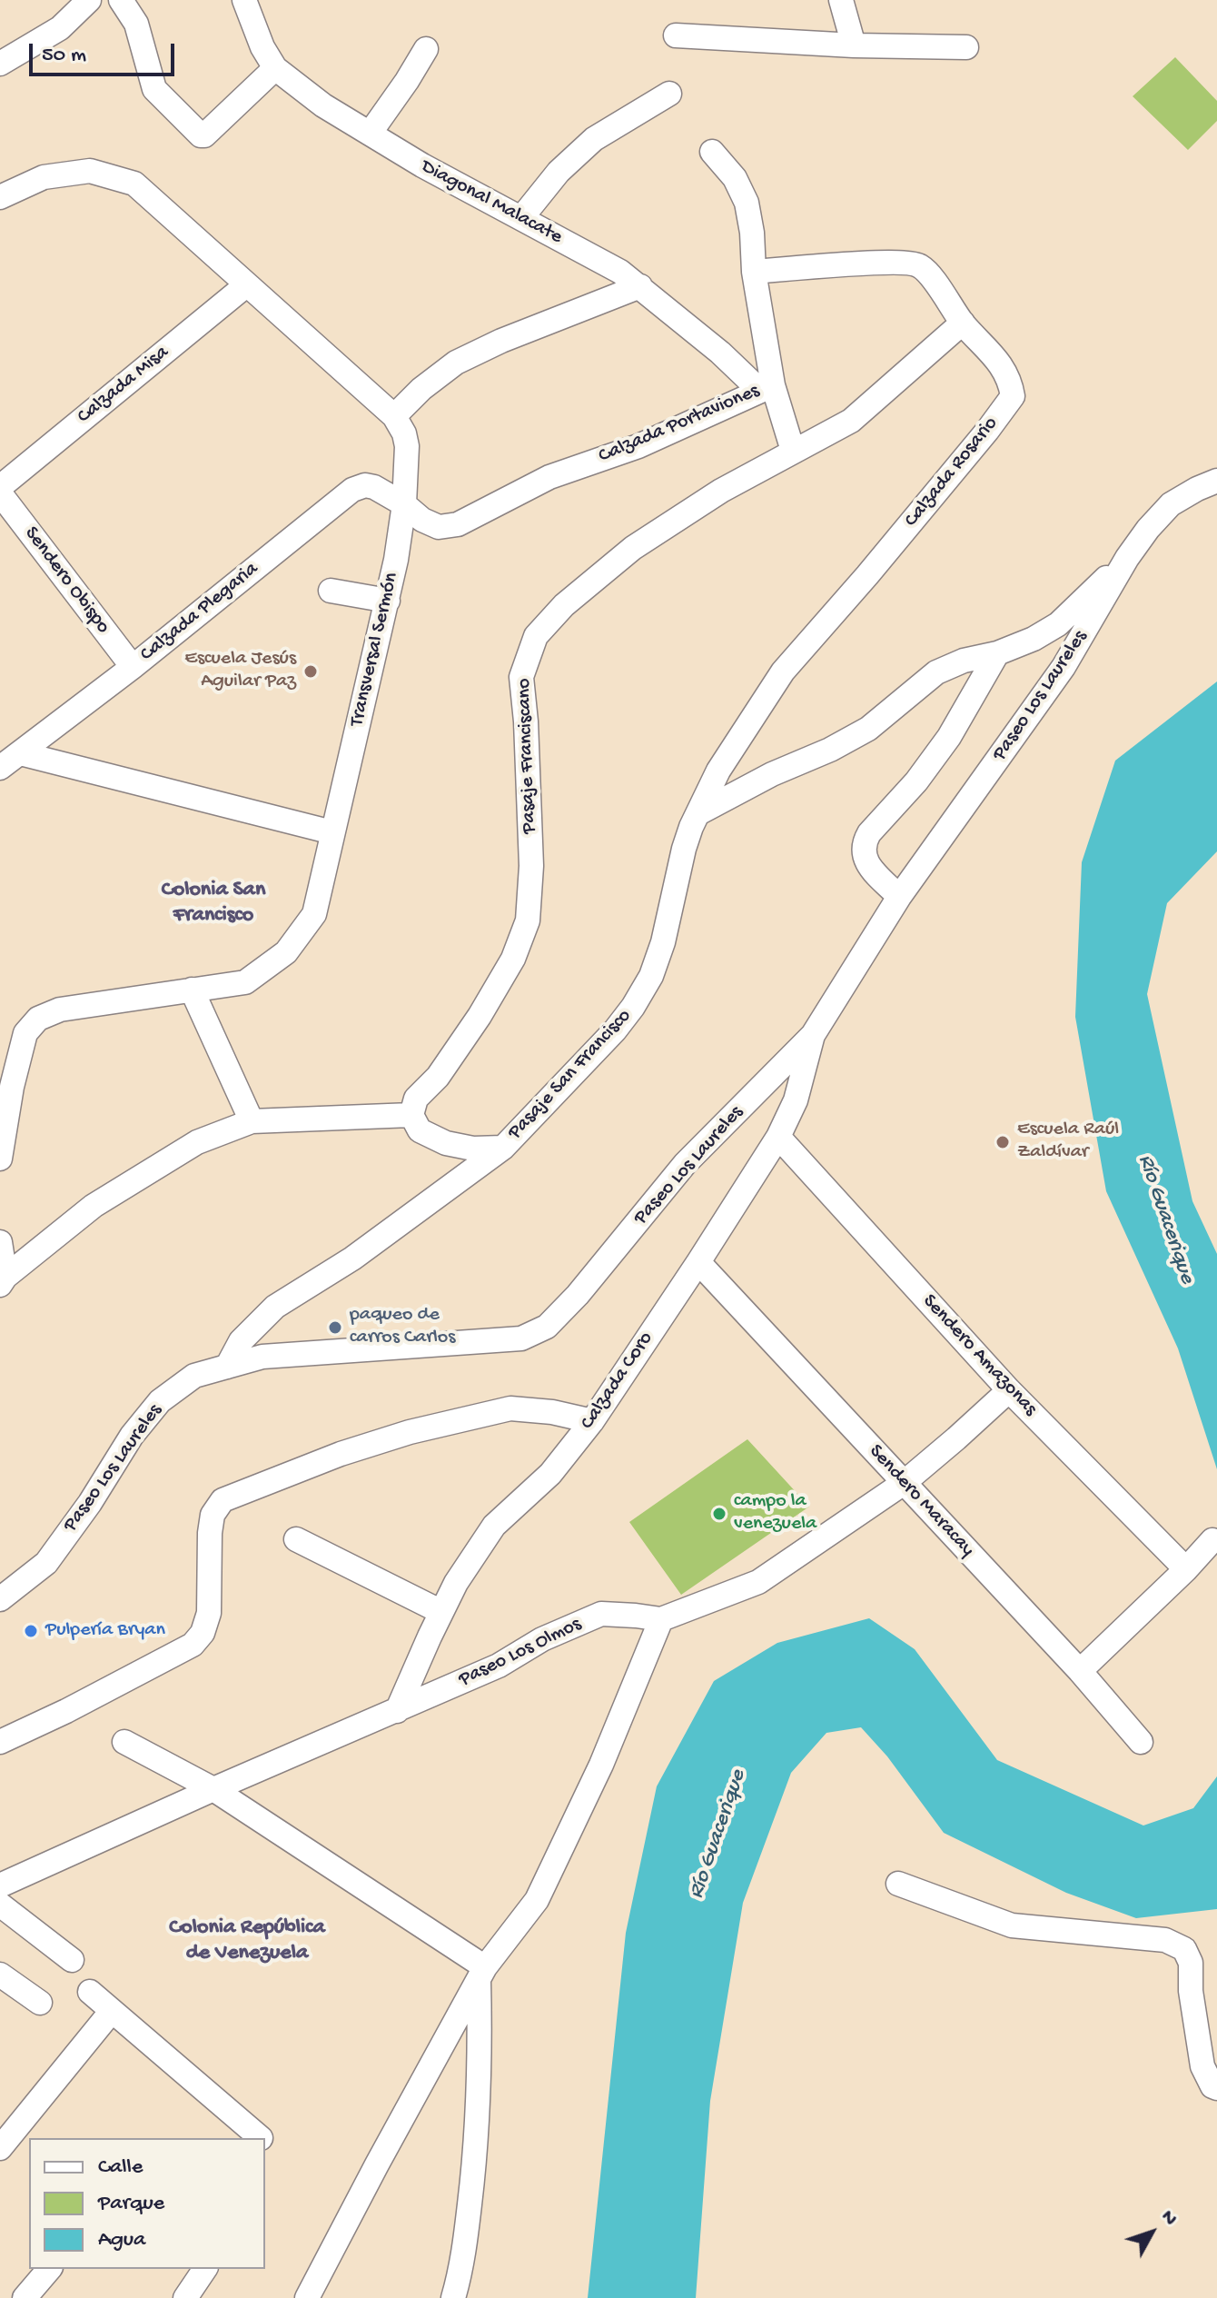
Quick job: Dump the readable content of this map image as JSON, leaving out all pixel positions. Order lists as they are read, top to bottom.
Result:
{
  "streets": {
    "street": [
      "Diagonal Malacate",
      "Calzada Misa",
      "Calzada Portaviones",
      "Calzada Rosario",
      "Sendero Obispo",
      "Calzada Plegaria",
      "Transversal Sermón",
      "Paseo Los Laureles",
      "Pasaje Franciscano",
      "Pasaje San Francisco",
      "Sendero Amazonas",
      "Calzada Coro",
      "Sendero Maracay",
      "Paseo Los Olmos"
    ]
  },
  "crossings": [
    ["Diagonal Malacate", "Calzada Portaviones"],
    ["Diagonal Malacate", "Pasaje Franciscano"],
    ["Calzada Misa", "Transversal Sermón"],
    ["Calzada Portaviones", "Calzada Rosario"],
    ["Calzada Portaviones", "Calzada Plegaria"],
    ["Calzada Portaviones", "Transversal Sermón"],
    ["Calzada Rosario", "Pasaje Franciscano"],
    ["Calzada Rosario", "Pasaje San Francisco"],
    ["Sendero Obispo", "Calzada Plegaria"],
    ["Calzada Plegaria", "Transversal Sermón"],
    ["Paseo Los Laureles", "Pasaje San Francisco"],
    ["Paseo Los Laureles", "Calzada Coro"],
    ["Sendero Amazonas", "Calzada Coro"],
    ["Sendero Amazonas", "Paseo Los Olmos"],
    ["Calzada Coro", "Sendero Maracay"],
    ["Calzada Coro", "Paseo Los Olmos"],
    ["Sendero Maracay", "Paseo Los Olmos"]
  ],
  "districts": ["Colonia San Francisco", "Colonia República de Venezuela"],
  "water": ["Río Guacerique"],
  "places": [
    "Escuela Jesús Aguilar Paz",
    "Escuela Raúl Zaldívar",
    "paqueo de carros Carlos",
    "campo la venezuela",
    "Pulpería Bryan"
  ],
  "legend": ["Calle", "Parque", "Agua"],
  "scale_bar": "50 m",
  "north": "top right"
}
